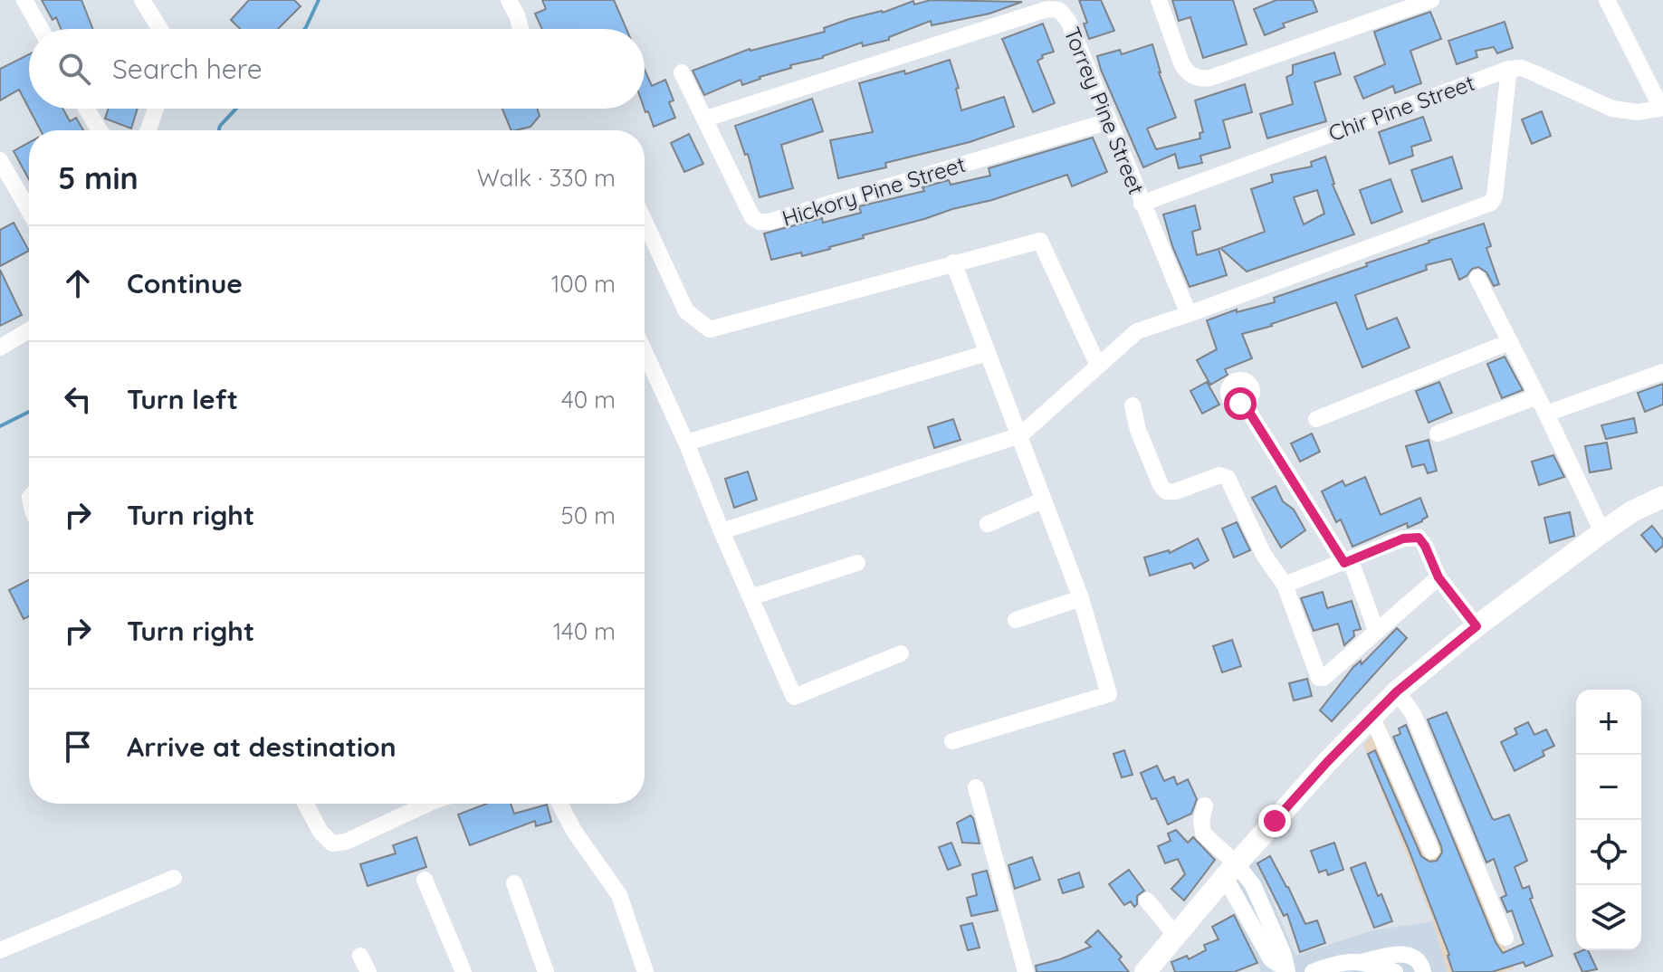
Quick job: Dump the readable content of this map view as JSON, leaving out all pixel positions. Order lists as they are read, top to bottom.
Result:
{
  "streets": {
    "street": ["Chir Pine Street", "Torrey Pine Street", "Hickory Pine Street"]
  },
  "crossings": [
    ["Chir Pine Street", "Torrey Pine Street"],
    ["Torrey Pine Street", "Hickory Pine Street"]
  ],
  "page": {
    "search": "Search here",
    "heading": ["5 min", "Walk · 330 m"],
    "list": [
      ["Continue", "100 m"],
      ["Turn left", "40 m"],
      ["Turn right", "50 m"],
      ["Turn right", "140 m"],
      "Arrive at destination"
    ],
    "map_buttons": ["+", "−"]
  }
}
